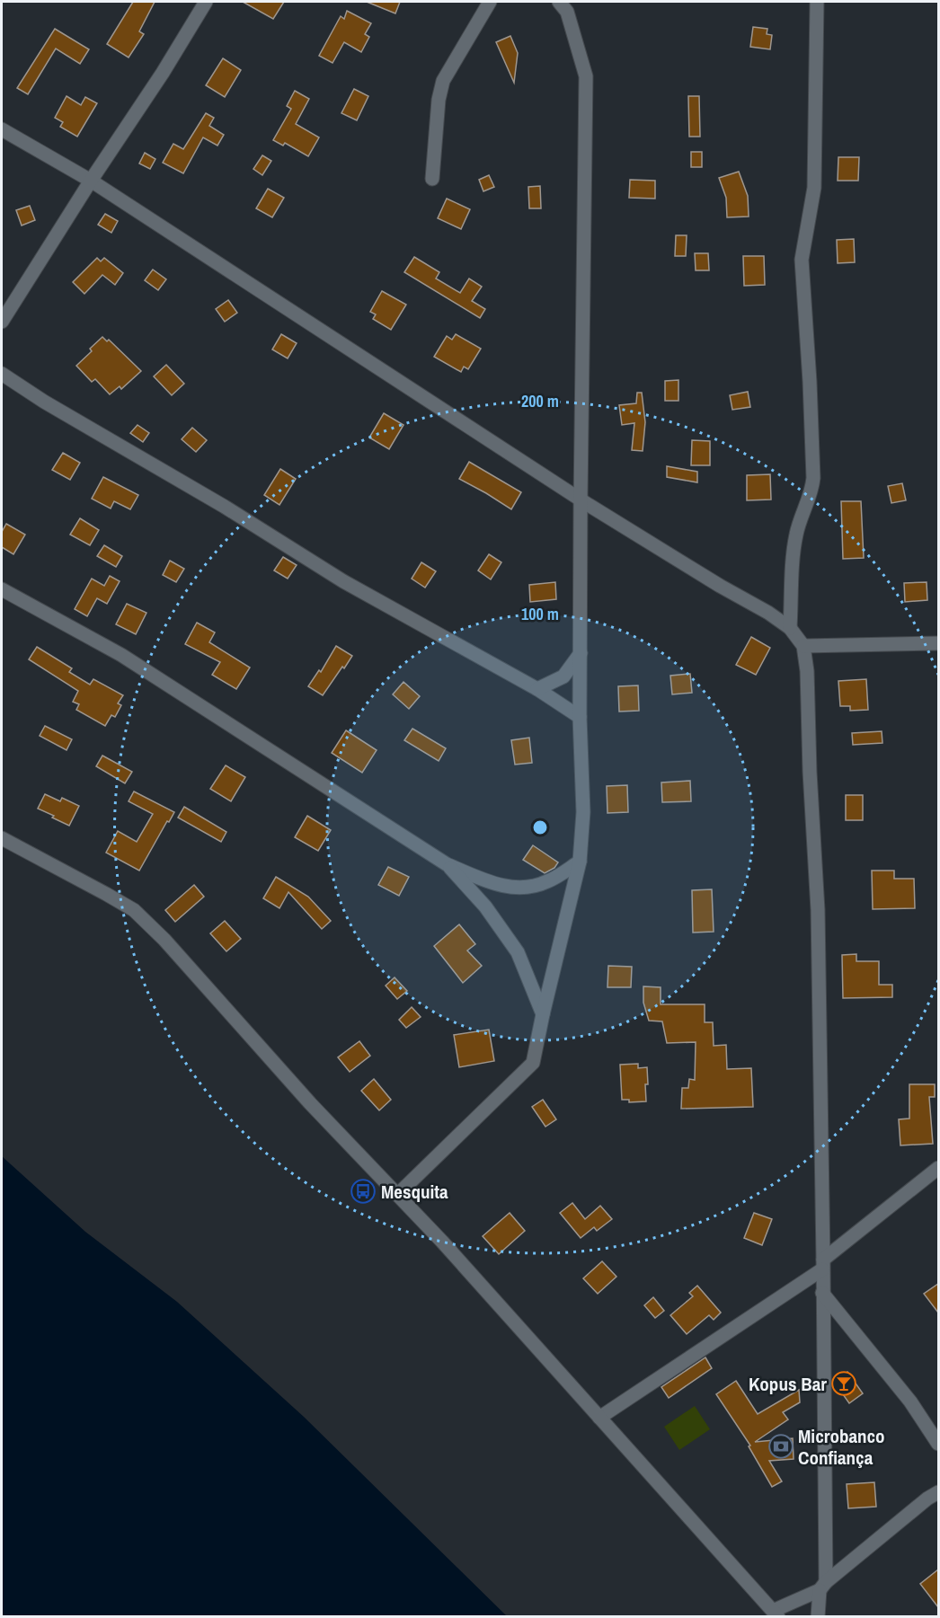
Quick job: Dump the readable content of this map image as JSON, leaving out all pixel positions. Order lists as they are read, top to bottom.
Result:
{
  "places": {
    "bus stop": ["Mesquita"],
    "bar": ["Kopus Bar"],
    "bank": ["Microbanco Confiança"]
  },
  "rings": ["200 m", "100 m"]
}
